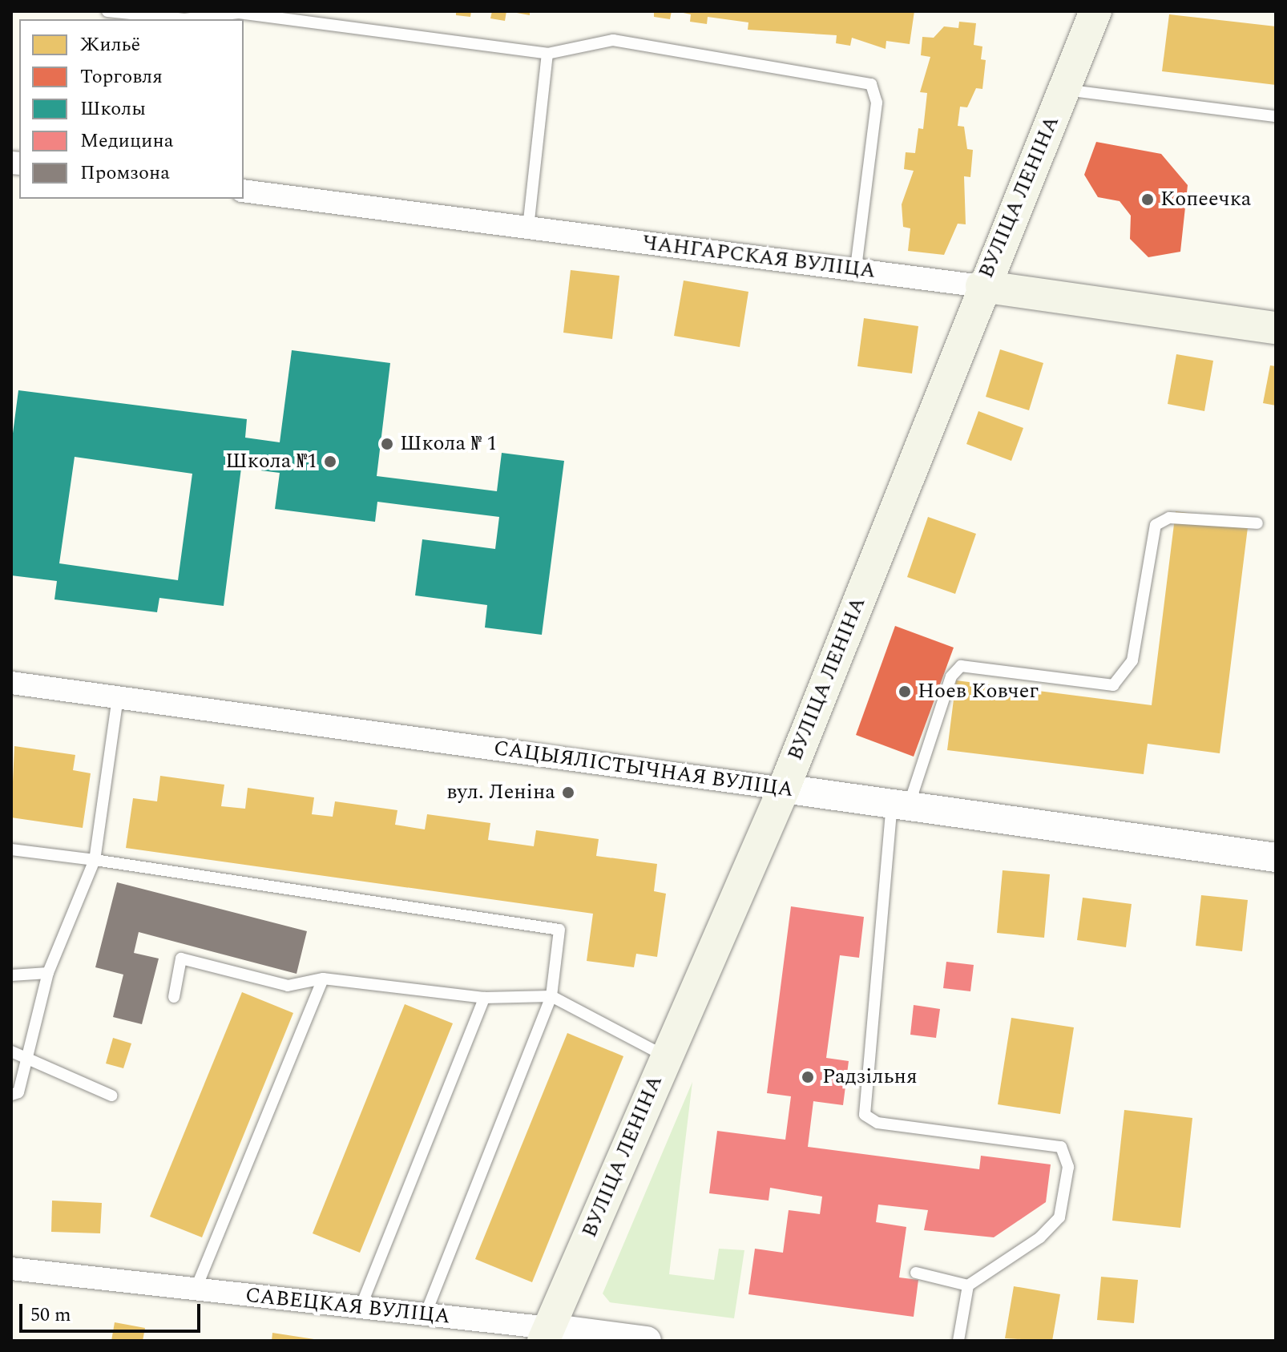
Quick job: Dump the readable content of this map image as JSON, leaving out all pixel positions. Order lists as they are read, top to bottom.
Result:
{
  "streets": {
    "main road": ["ВУЛІЦА ЛЕНІНА", "ЧАНГАРСКАЯ ВУЛІЦА"],
    "street": ["САЦЫЯЛІСТЫЧНАЯ ВУЛІЦА", "САВЕЦКАЯ ВУЛІЦА"]
  },
  "crossings": [
    ["ВУЛІЦА ЛЕНІНА", "ЧАНГАРСКАЯ ВУЛІЦА"],
    ["ВУЛІЦА ЛЕНІНА", "САЦЫЯЛІСТЫЧНАЯ ВУЛІЦА"],
    ["ВУЛІЦА ЛЕНІНА", "САВЕЦКАЯ ВУЛІЦА"]
  ],
  "places": [
    "Копеечка",
    "Школа № 1",
    "Школа №1",
    "Ноев Ковчег",
    "вул. Леніна",
    "Радзільня"
  ],
  "legend": [
    "Жильё",
    "Торговля",
    "Школы",
    "Медицина",
    "Промзона"
  ],
  "scale_bar": "50 m"
}
